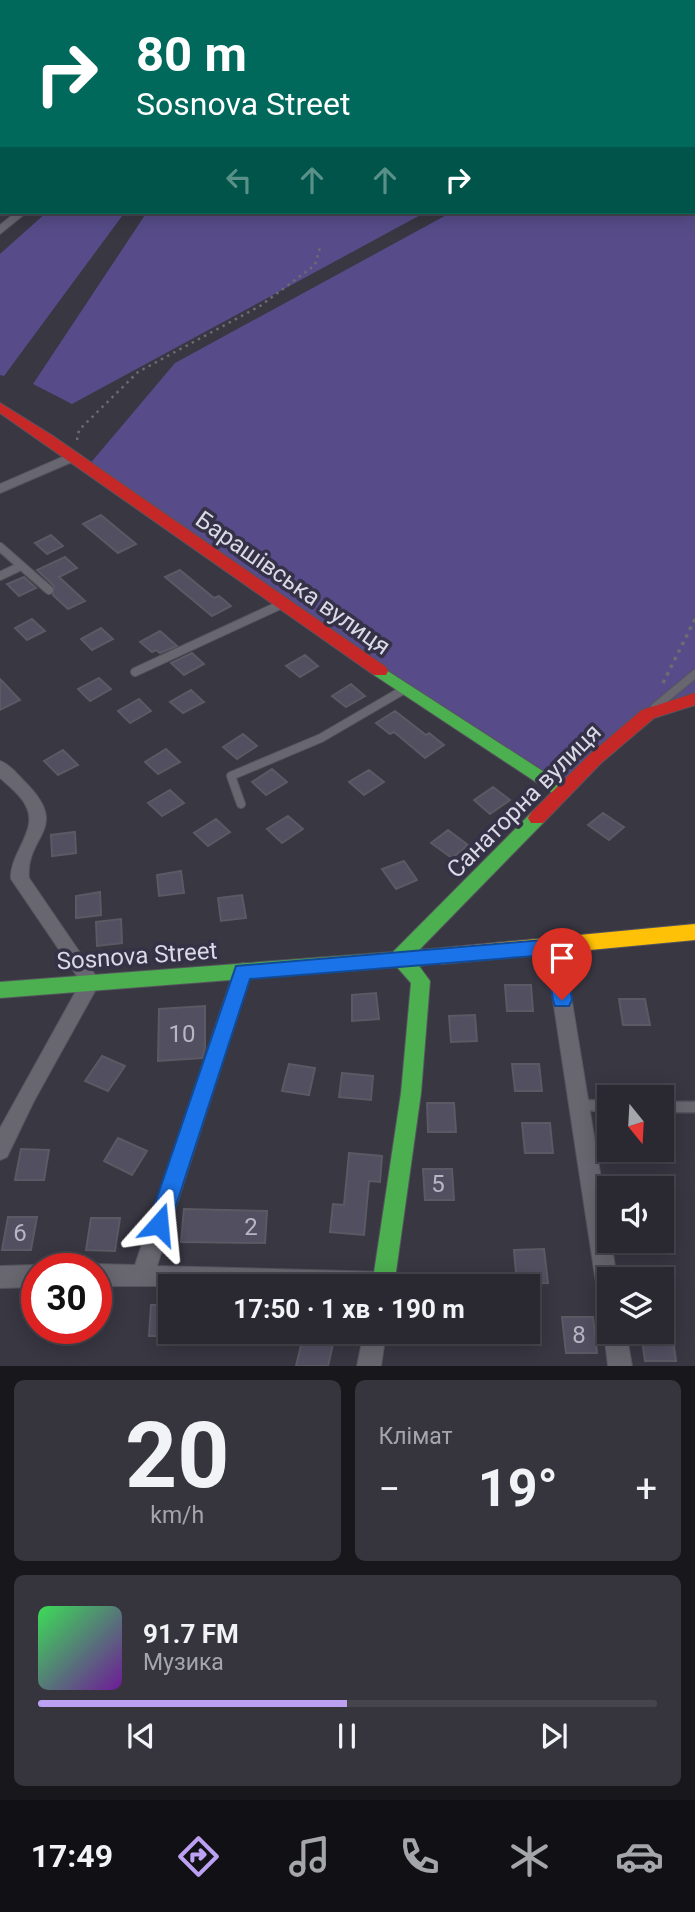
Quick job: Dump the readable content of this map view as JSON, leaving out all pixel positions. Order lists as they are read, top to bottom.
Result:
{
  "streets": {
    "street": ["Барашівська вулиця", "Санаторна вулиця", "Sosnova Street"]
  },
  "crossings": [
    ["Барашівська вулиця", "Санаторна вулиця"],
    ["Санаторна вулиця", "Sosnova Street"]
  ],
  "house_numbers": [
    "10",
    "5",
    "2",
    "6",
    "8"
  ],
  "north": "bottom",
  "page": {
    "turn": ["80 m", "Sosnova Street"],
    "limit": "30",
    "trip": "17:50 · 1 хв · 190 m",
    "tile": [
      ["20", "km/h"],
      "Клімат"
    ],
    "heat": ["−", "19°", "+"],
    "song": ["91.7 FM", "Музика"],
    "tabs": "17:49"
  }
}
